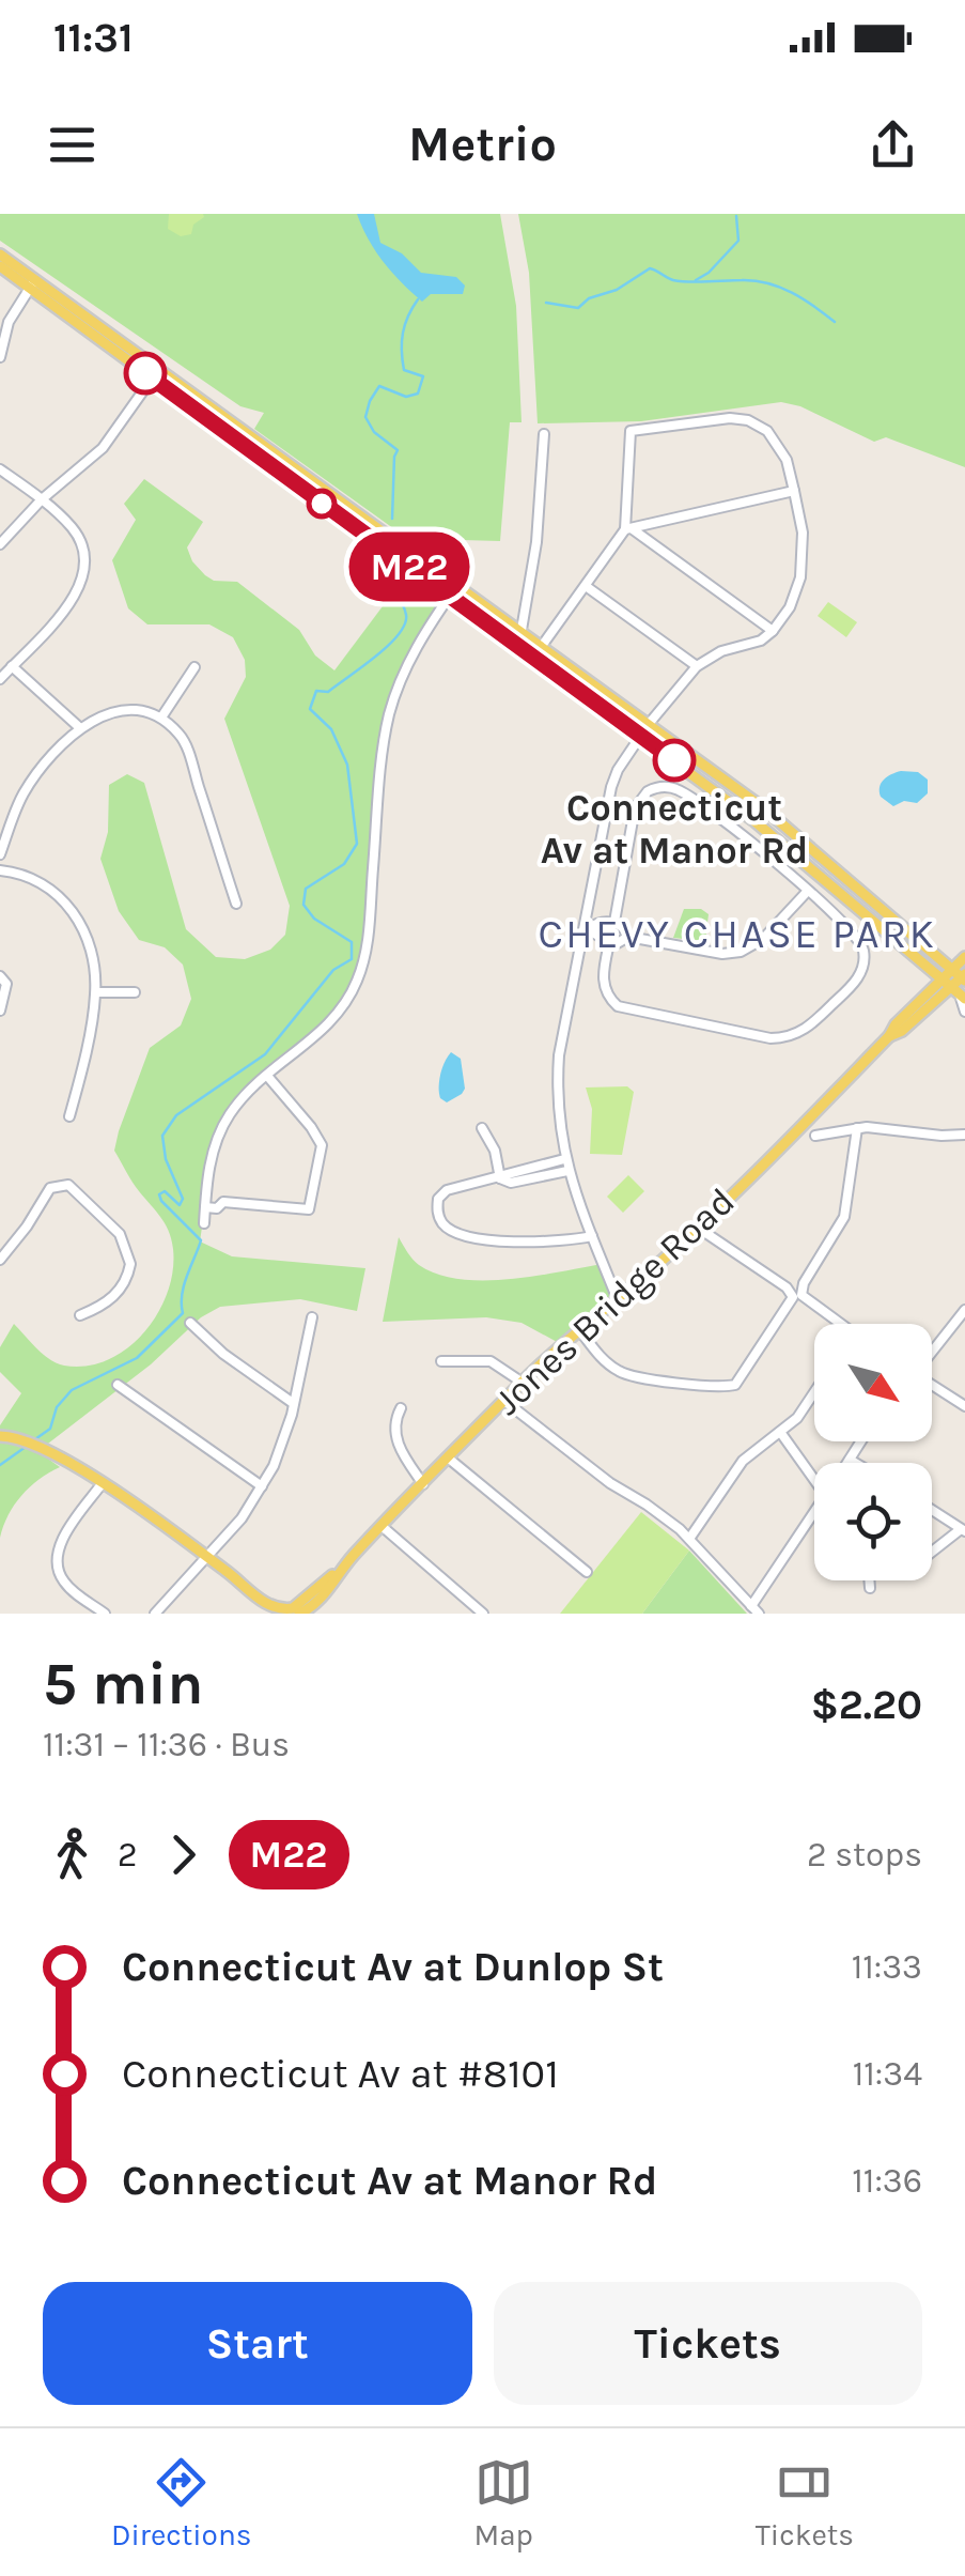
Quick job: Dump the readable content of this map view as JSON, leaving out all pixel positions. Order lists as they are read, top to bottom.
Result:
{
  "streets": {
    "main road": ["Jones Bridge Road"]
  },
  "districts": ["CHEVY CHASE PARK"],
  "places": ["Connecticut Av at Manor Rd"],
  "lines": ["bus line M22"],
  "north": "bottom right",
  "page": {
    "status": "11:31",
    "header": "Metrio",
    "on_map": "M22",
    "heading": ["5 min", "11:31 – 11:36 · Bus", "$2.20"],
    "legs": ["2", "M22", "2 stops"],
    "list": [
      {
        "name": "Connecticut Av at Dunlop St",
        "value": "11:33"
      },
      {
        "name": "Connecticut Av at #8101",
        "value": "11:34"
      },
      {
        "name": "Connecticut Av at Manor Rd",
        "value": "11:36"
      }
    ],
    "buttons": ["Start", "Tickets"],
    "tabs": ["Directions", "Map", "Tickets"]
  }
}
